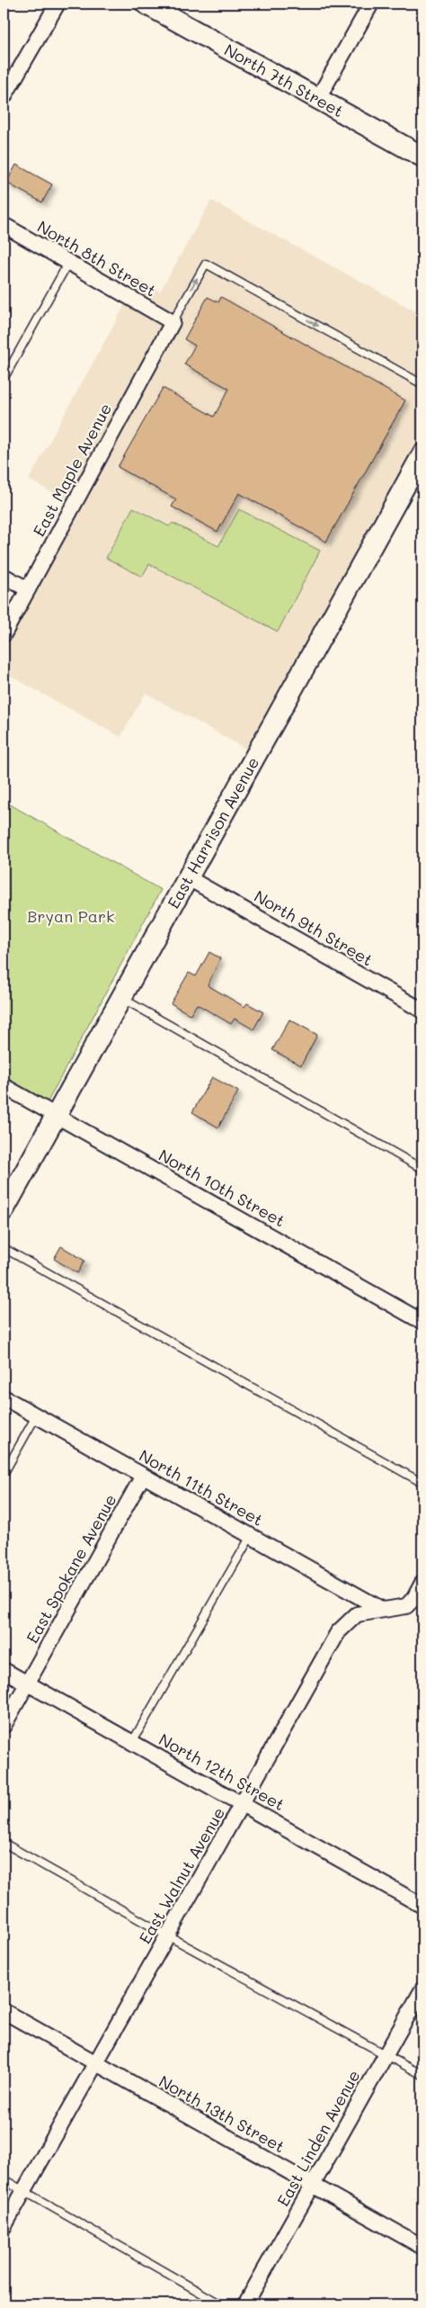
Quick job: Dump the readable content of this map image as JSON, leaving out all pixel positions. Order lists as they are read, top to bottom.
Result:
{
  "streets": {
    "street": [
      "North 7th Street",
      "North 8th Street",
      "East Maple Avenue",
      "East Harrison Avenue",
      "North 9th Street",
      "North 10th Street",
      "North 11th Street",
      "East Spokane Avenue",
      "North 12th Street",
      "East Walnut Avenue",
      "North 13th Street",
      "East Linden Avenue"
    ]
  },
  "crossings": [
    ["North 8th Street", "East Maple Avenue"],
    ["East Harrison Avenue", "North 9th Street"],
    ["East Harrison Avenue", "North 10th Street"],
    ["North 11th Street", "East Spokane Avenue"],
    ["North 11th Street", "East Walnut Avenue"],
    ["East Spokane Avenue", "North 12th Street"],
    ["North 12th Street", "East Walnut Avenue"],
    ["East Walnut Avenue", "North 13th Street"],
    ["North 13th Street", "East Linden Avenue"]
  ],
  "parks": ["Bryan Park"]
}
